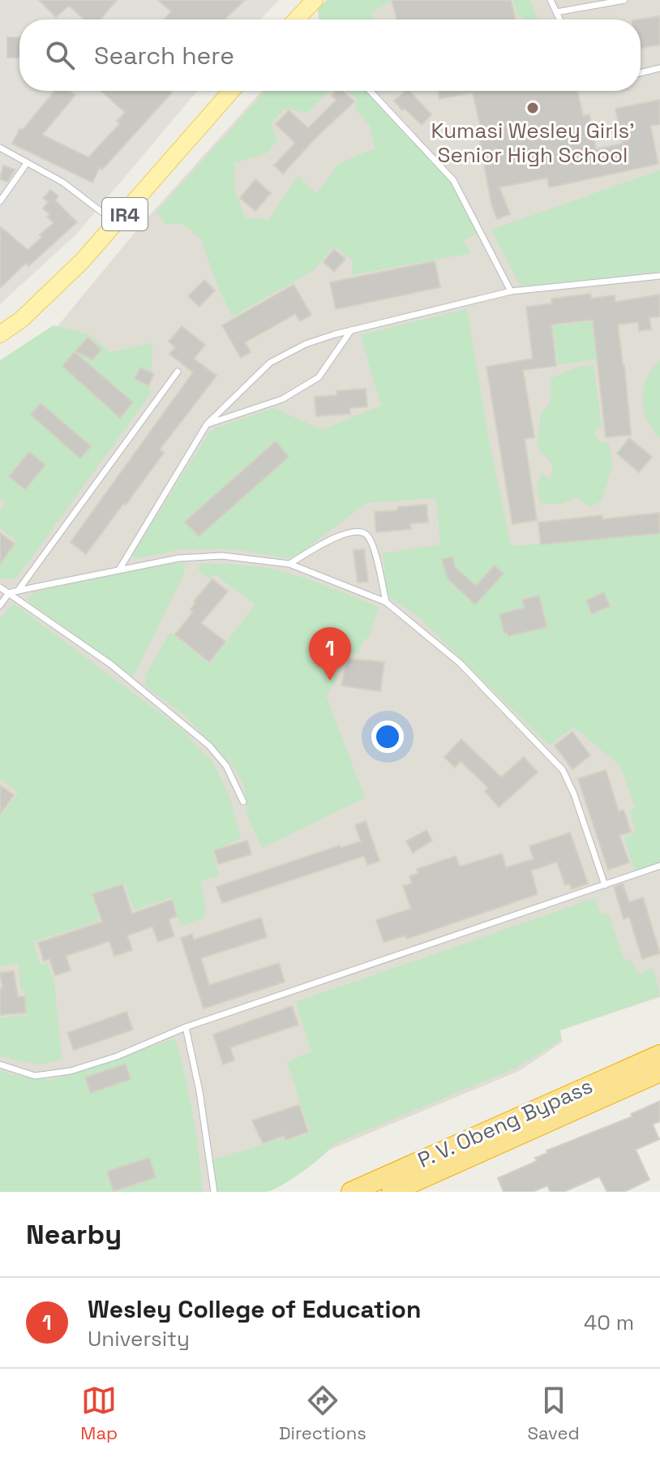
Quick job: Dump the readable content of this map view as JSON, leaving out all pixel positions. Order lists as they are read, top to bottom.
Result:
{
  "streets": {
    "highway": ["P. V. Obeng Bypass"],
    "main road": ["IR4"]
  },
  "places": ["Kumasi Wesley Girls' Senior High School"],
  "page": {
    "search": "Search here",
    "pins": "1",
    "heading": "Nearby",
    "list": [
      {
        "mark": "1",
        "name": "Wesley College of Education",
        "note": "University",
        "value": "40 m"
      }
    ],
    "nav": ["Map", "Directions", "Saved"]
  }
}
